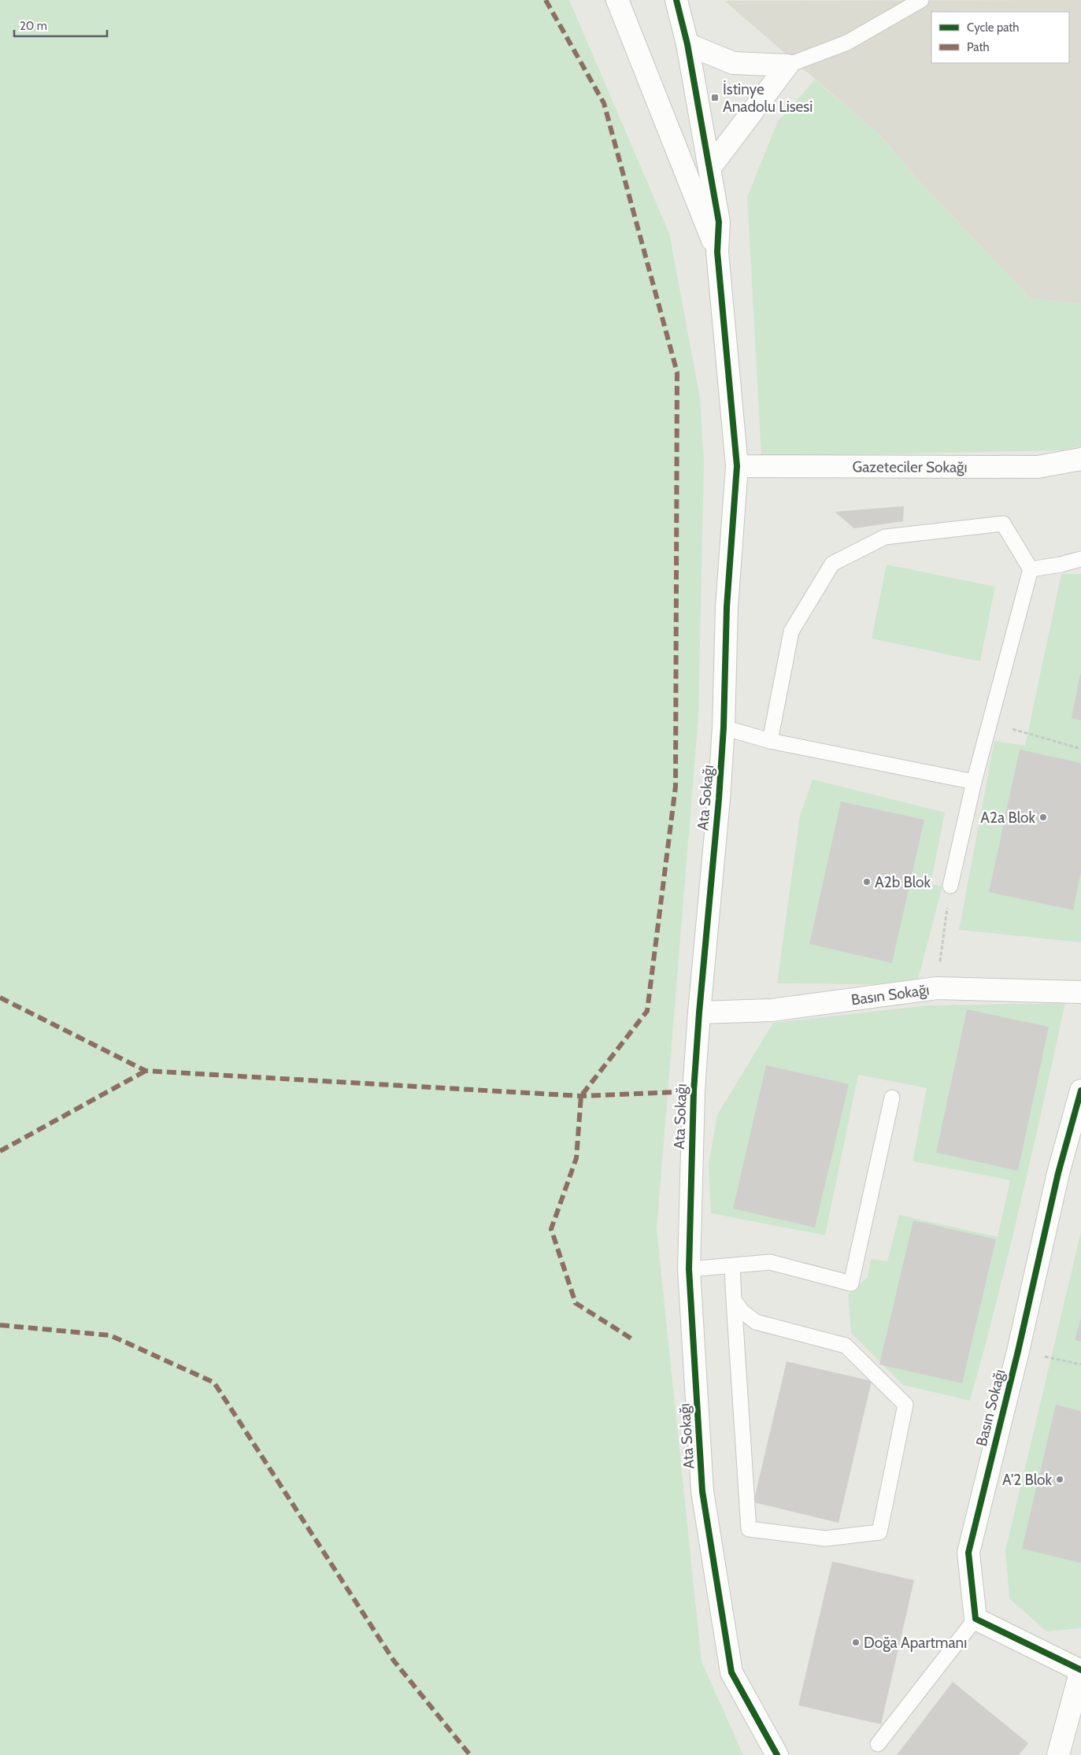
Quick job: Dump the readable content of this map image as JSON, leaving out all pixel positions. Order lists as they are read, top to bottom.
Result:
{
  "streets": {
    "street": ["Gazeteciler Sokağı", "Ata Sokağı", "Basın Sokağı"]
  },
  "crossings": [
    ["Gazeteciler Sokağı", "Ata Sokağı"],
    ["Ata Sokağı", "Basın Sokağı"]
  ],
  "places": {
    "transit": ["İstinye Anadolu Lisesi"],
    "other": [
      "A2a Blok",
      "A2b Blok",
      "A'2 Blok",
      "Doğa Apartmanı"
    ]
  },
  "legend": ["Cycle path", "Path"],
  "scale_bar": "20 m"
}
